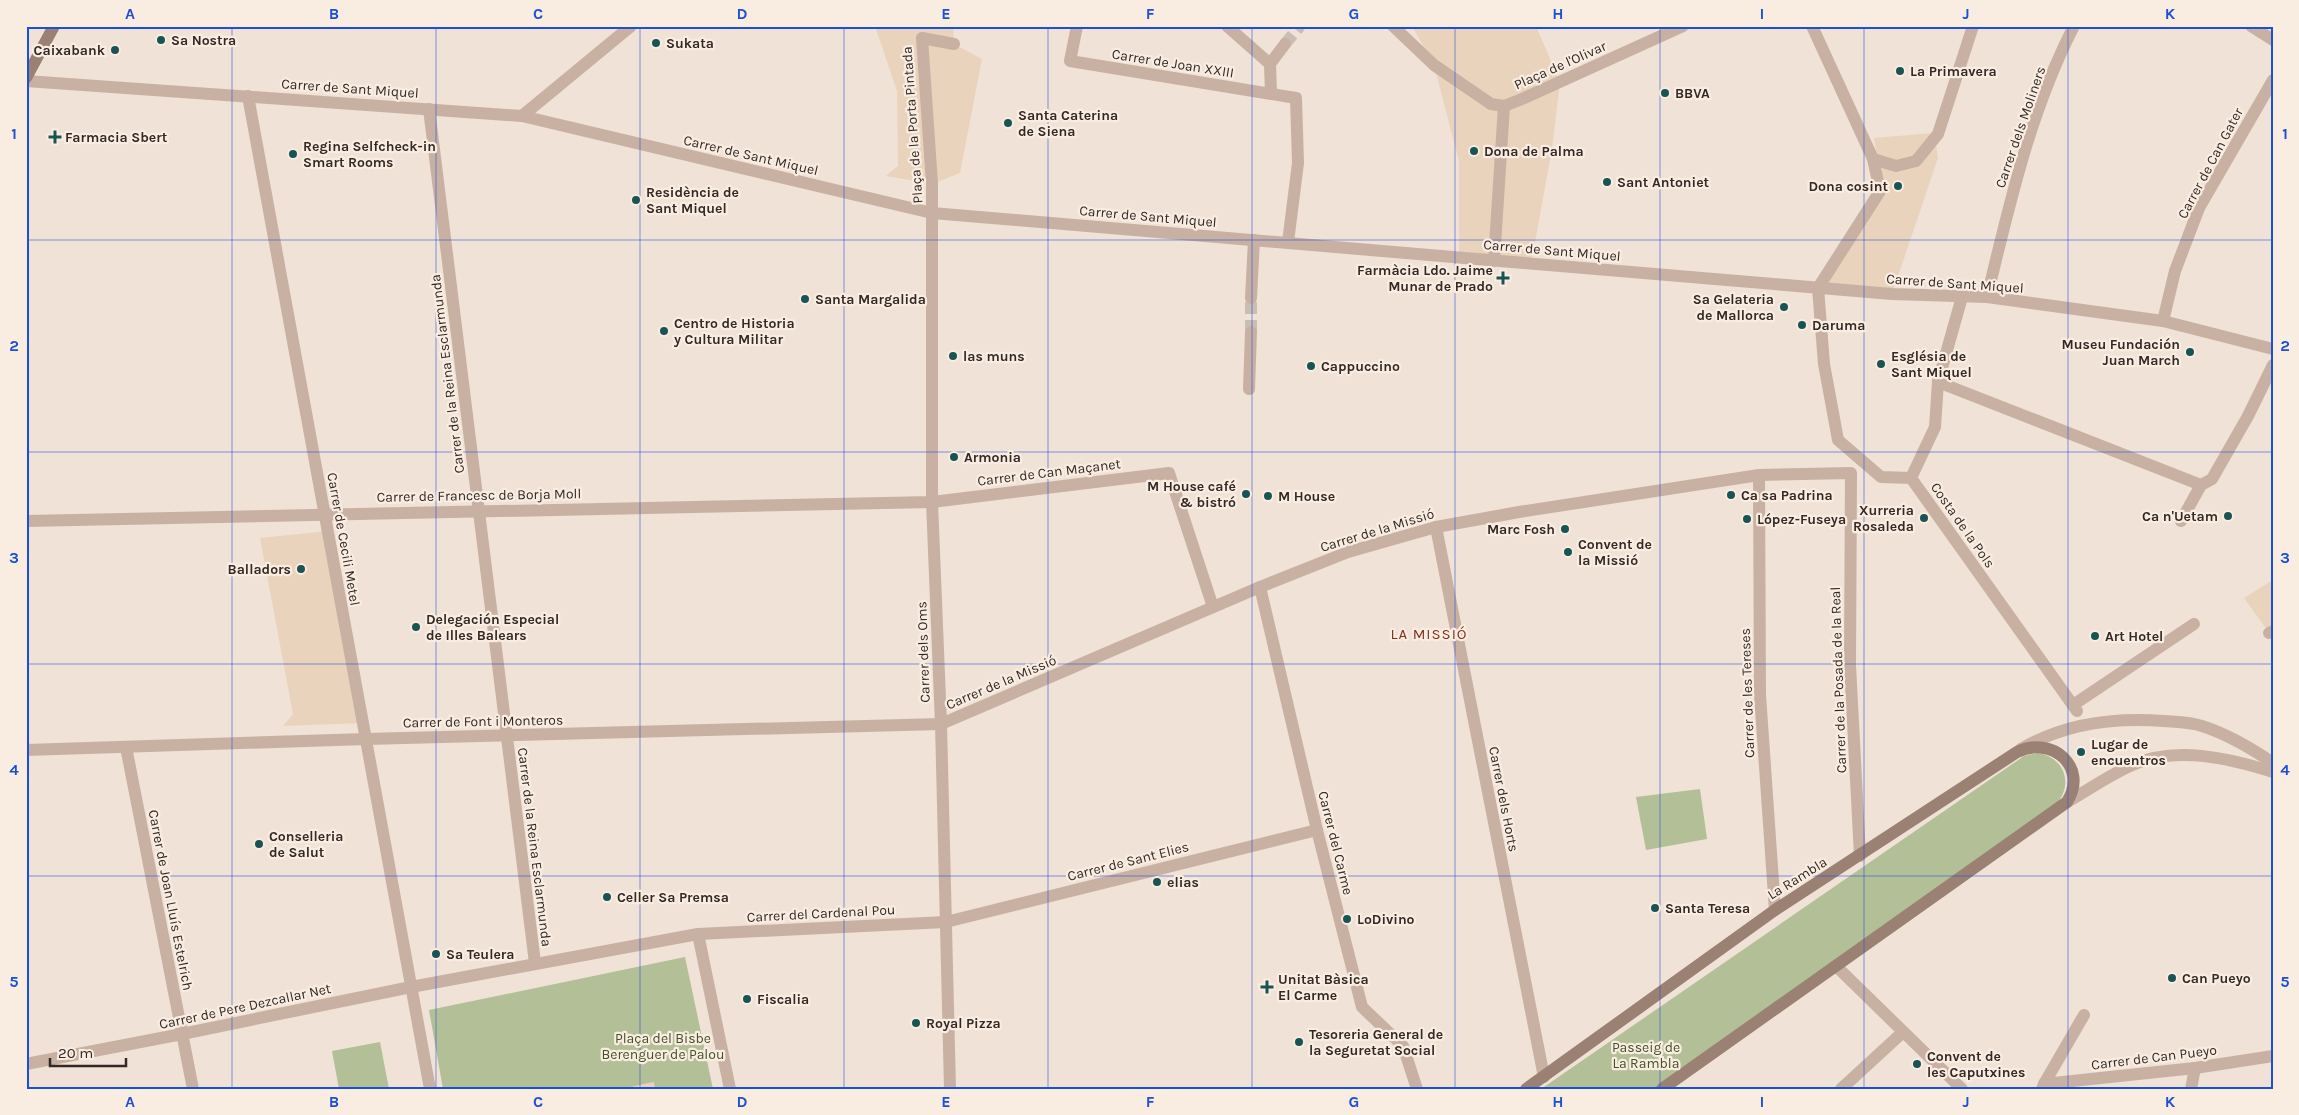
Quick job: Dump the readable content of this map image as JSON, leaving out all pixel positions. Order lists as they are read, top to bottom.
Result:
{
  "streets": {
    "street": [
      "Carrer de Joan XXIII",
      "Plaça de l'Olivar",
      "Carrer de Sant Miquel",
      "Plaça de la Porta Pintada",
      "Carrer dels Moliners",
      "Carrer de Can Gater",
      "Carrer de la Reina Esclarmunda",
      "Carrer de Can Maçanet",
      "Carrer de Francesc de Borja Moll",
      "Costa de la Pols",
      "Carrer de la Missió",
      "Carrer de Cecili Metel",
      "Carrer dels Oms",
      "Carrer de la Posada de la Real",
      "Carrer de les Tereses",
      "Carrer de Font i Monteros",
      "Carrer dels Horts",
      "Carrer del Carme",
      "Carrer de Sant Elies",
      "La Rambla",
      "Carrer de Joan Lluís Estelrich",
      "Carrer del Cardenal Pou",
      "Carrer de Pere Dezcallar Net",
      "Carrer de Can Pueyo"
    ]
  },
  "crossings": [
    ["Carrer de Joan XXIII", "Carrer de Sant Miquel"],
    ["Plaça de l'Olivar", "Carrer de Sant Miquel"],
    ["Carrer de Sant Miquel", "Plaça de la Porta Pintada"],
    ["Carrer de Sant Miquel", "Carrer dels Moliners"],
    ["Carrer de Sant Miquel", "Carrer de Can Gater"],
    ["Carrer de Sant Miquel", "Carrer de la Reina Esclarmunda"],
    ["Carrer de Sant Miquel", "Costa de la Pols"],
    ["Carrer de Sant Miquel", "Carrer de Cecili Metel"],
    ["Carrer de Sant Miquel", "Carrer dels Oms"],
    ["Plaça de la Porta Pintada", "Carrer dels Oms"],
    ["Carrer de la Reina Esclarmunda", "Carrer de Francesc de Borja Moll"],
    ["Carrer de la Reina Esclarmunda", "Carrer de Font i Monteros"],
    ["Carrer de Can Maçanet", "Carrer de Francesc de Borja Moll"],
    ["Carrer de Can Maçanet", "Carrer de la Missió"],
    ["Carrer de Can Maçanet", "Carrer dels Oms"],
    ["Carrer de Francesc de Borja Moll", "Carrer de Cecili Metel"],
    ["Carrer de Francesc de Borja Moll", "Carrer dels Oms"],
    ["Carrer de la Missió", "Carrer dels Oms"],
    ["Carrer de la Missió", "Carrer de la Posada de la Real"],
    ["Carrer de la Missió", "Carrer de les Tereses"],
    ["Carrer de la Missió", "Carrer de Font i Monteros"],
    ["Carrer de la Missió", "Carrer dels Horts"],
    ["Carrer de la Missió", "Carrer del Carme"],
    ["Carrer de Cecili Metel", "Carrer de Font i Monteros"],
    ["Carrer de Cecili Metel", "Carrer de Pere Dezcallar Net"],
    ["Carrer dels Oms", "Carrer de Font i Monteros"],
    ["Carrer dels Oms", "Carrer de Sant Elies"],
    ["Carrer dels Oms", "Carrer del Cardenal Pou"],
    ["Carrer de la Posada de la Real", "La Rambla"],
    ["Carrer de les Tereses", "La Rambla"],
    ["Carrer de Font i Monteros", "Carrer de Joan Lluís Estelrich"],
    ["Carrer dels Horts", "La Rambla"],
    ["Carrer del Carme", "Carrer de Sant Elies"],
    ["Carrer de Sant Elies", "Carrer del Cardenal Pou"],
    ["Carrer de Joan Lluís Estelrich", "Carrer de Pere Dezcallar Net"]
  ],
  "districts": ["LA MISSIÓ"],
  "parks": ["Plaça del Bisbe Berenguer de Palou", "Passeig de La Rambla"],
  "places": {
    "other": [
      "Sa Nostra",
      "Sukata",
      "Caixabank",
      "La Primavera",
      "BBVA",
      "Santa Caterina de Siena",
      "Dona de Palma",
      "Regina Selfcheck-in Smart Rooms",
      "Sant Antoniet",
      "Dona cosint",
      "Residència de Sant Miquel",
      "Santa Margalida",
      "Sa Gelateria de Mallorca",
      "Daruma",
      "Centro de Historia y Cultura Militar",
      "Museu Fundación Juan March",
      "las muns",
      "Església de Sant Miquel",
      "Cappuccino",
      "Armonia",
      "M House café & bistró",
      "Ca sa Padrina",
      "M House",
      "Ca n'Uetam",
      "Xurreria Rosaleda",
      "López-Fuseya",
      "Marc Fosh",
      "Convent de la Missió",
      "Balladors",
      "Delegación Especial de Illes Balears",
      "Art Hotel",
      "Lugar de encuentros",
      "Conselleria de Salut",
      "elias",
      "Celler Sa Premsa",
      "Santa Teresa",
      "LoDivino",
      "Sa Teulera",
      "Can Pueyo",
      "Fiscalia",
      "Royal Pizza",
      "Tesoreria General de la Seguretat Social",
      "Convent de les Caputxines"
    ],
    "health": ["Farmacia Sbert", "Farmàcia Ldo. Jaime Munar de Prado", "Unitat Bàsica El Carme"]
  },
  "scale_bar": "20 m",
  "grid": {
    "columns": [
      "A",
      "B",
      "C",
      "D",
      "E",
      "F",
      "G",
      "H",
      "I",
      "J",
      "K"
    ],
    "rows": [
      "1",
      "2",
      "3",
      "4",
      "5"
    ]
  }
}
